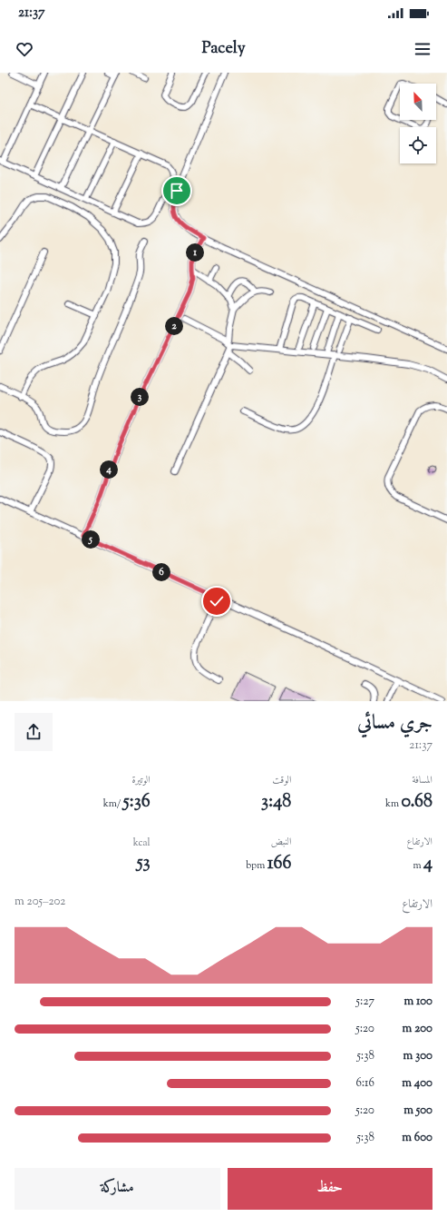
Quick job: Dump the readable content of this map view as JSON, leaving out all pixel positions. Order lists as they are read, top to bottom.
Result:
{
  "north": "top left",
  "page": {
    "status": "21:37",
    "header": "Pacely",
    "pins": [
      "1",
      "2",
      "3",
      "4",
      "5",
      "6"
    ],
    "heading": ["جري مسائي", "21:37"],
    "stats": [
      ["المسافة", "0.68 km"],
      ["الوقت", "3:48"],
      ["الوتيرة", "5:36 /km"],
      ["الارتفاع", "4 m"],
      ["النبض", "166 bpm"],
      ["kcal", "53"]
    ],
    "chart": ["الارتفاع", "202–205 m"],
    "list": [
      {
        "name": "100 m",
        "note": "5:27"
      },
      {
        "name": "200 m",
        "note": "5:20"
      },
      {
        "name": "300 m",
        "note": "5:38"
      },
      {
        "name": "400 m",
        "note": "6:16"
      },
      {
        "name": "500 m",
        "note": "5:20"
      },
      {
        "name": "600 m",
        "note": "5:38"
      }
    ],
    "buttons": ["حفظ", "مشاركة"]
  }
}
